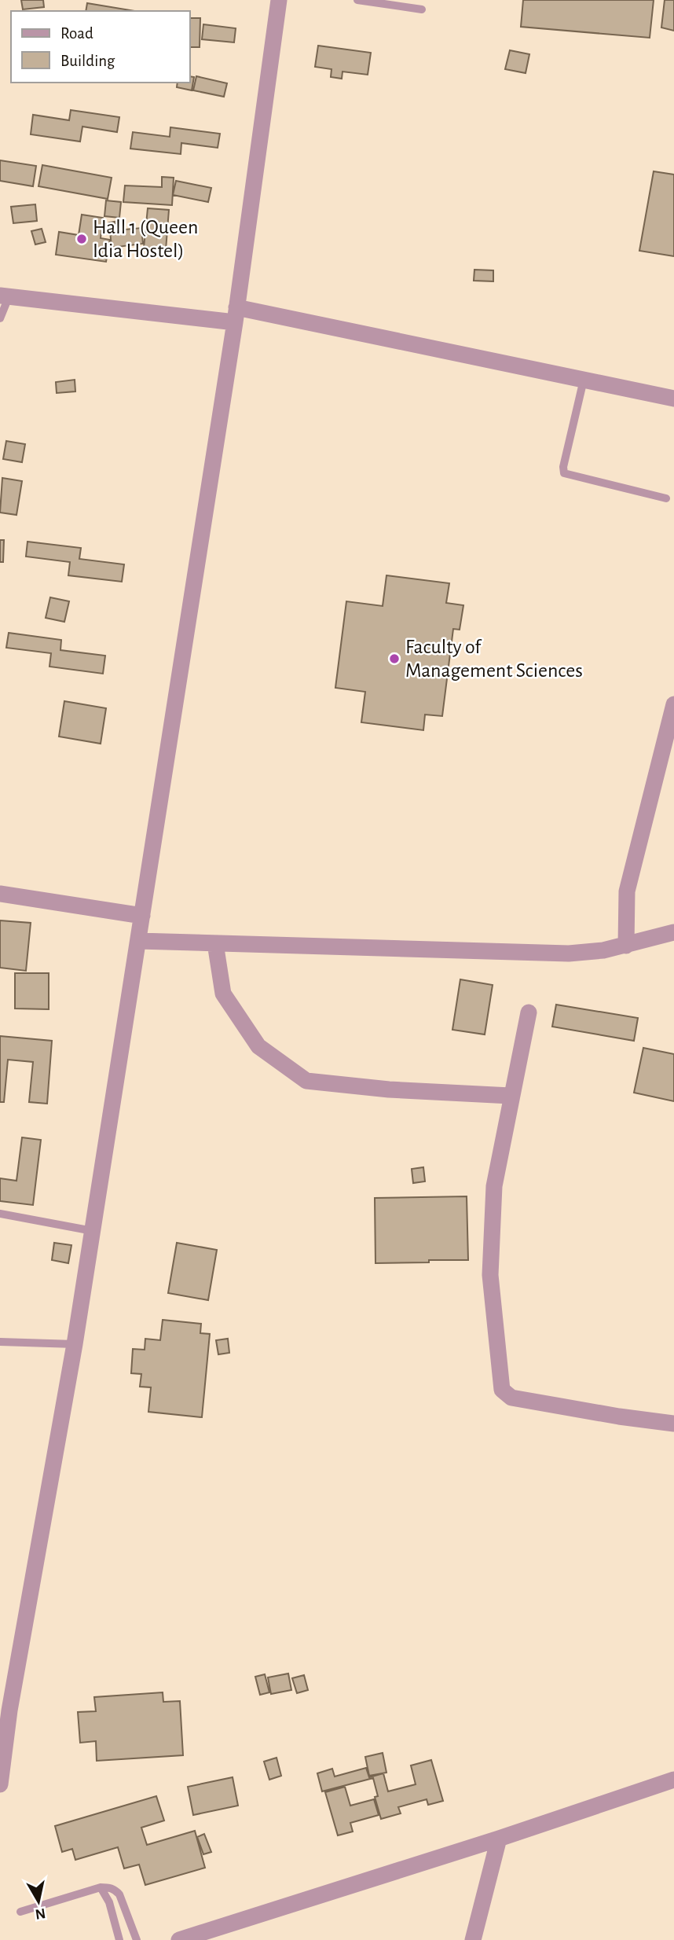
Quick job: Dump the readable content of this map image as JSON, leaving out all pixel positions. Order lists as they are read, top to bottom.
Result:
{
  "places": ["Hall 1 (Queen Idia Hostel)", "Faculty of Management Sciences"],
  "legend": ["Road", "Building"],
  "north": "bottom"
}
